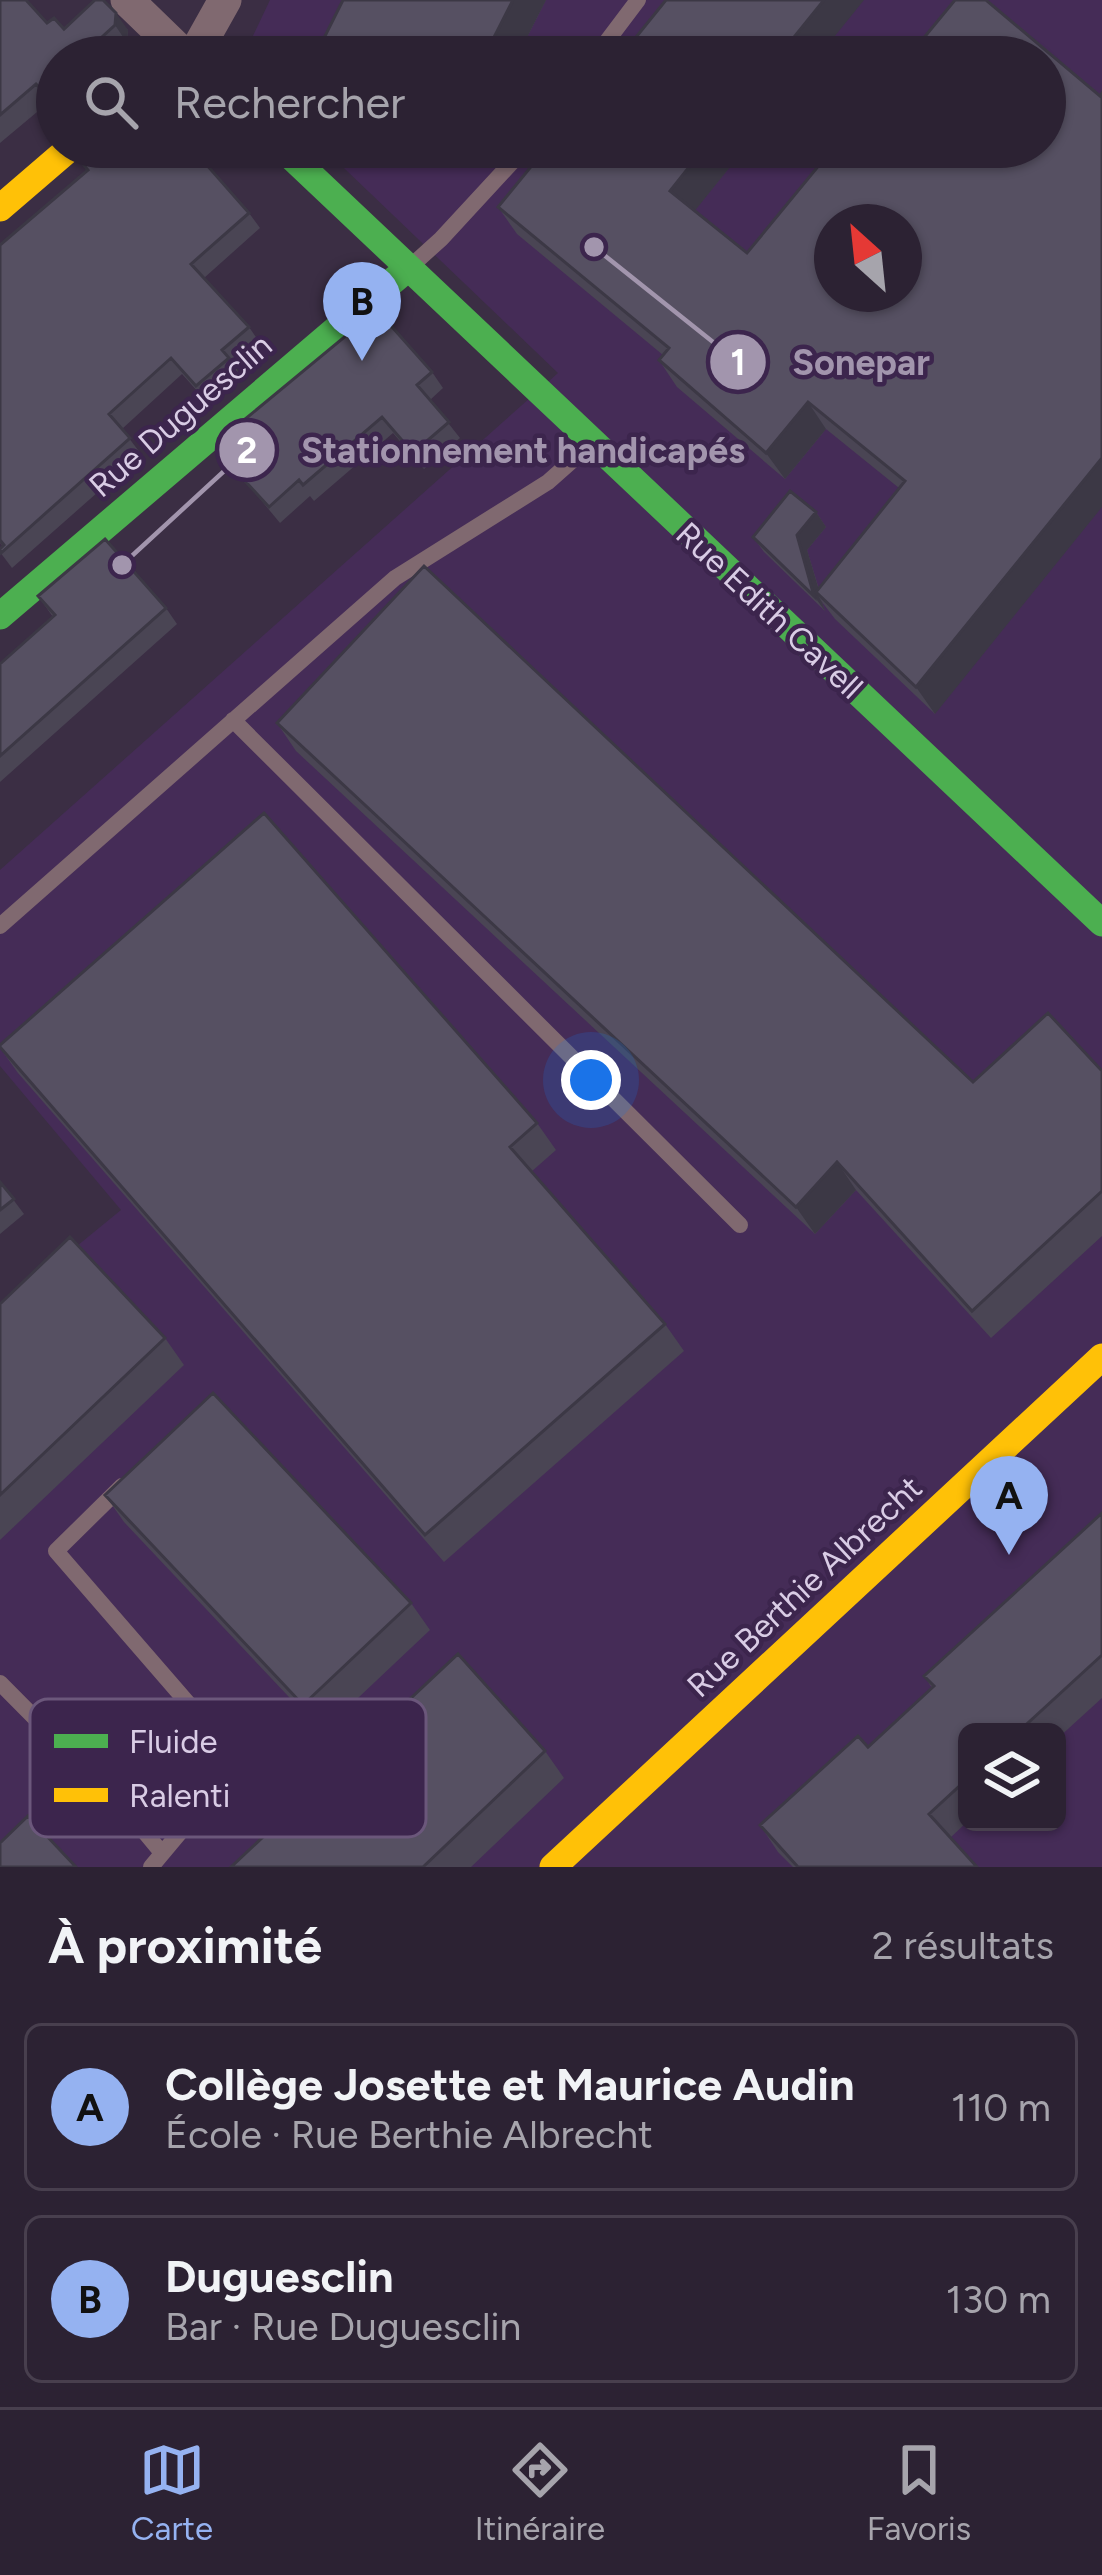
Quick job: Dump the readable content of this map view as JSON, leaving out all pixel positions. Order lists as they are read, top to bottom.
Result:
{
  "streets": {
    "street": ["Rue Duguesclin", "Rue Edith Cavell", "Rue Berthie Albrecht"]
  },
  "crossings": [
    ["Rue Duguesclin", "Rue Edith Cavell"]
  ],
  "places": ["Sonepar", "Stationnement handicapés"],
  "legend": ["Fluide", "Ralenti"],
  "north": "top left",
  "page": {
    "search": "Rechercher",
    "pins": ["B", "A"],
    "heading": ["À proximité", "2 résultats"],
    "list": [
      {
        "mark": "A",
        "name": "Collège Josette et Maurice Audin",
        "note": "École · Rue Berthie Albrecht",
        "value": "110 m"
      },
      {
        "mark": "B",
        "name": "Duguesclin",
        "note": "Bar · Rue Duguesclin",
        "value": "130 m"
      }
    ],
    "nav": ["Carte", "Itinéraire", "Favoris"]
  }
}
